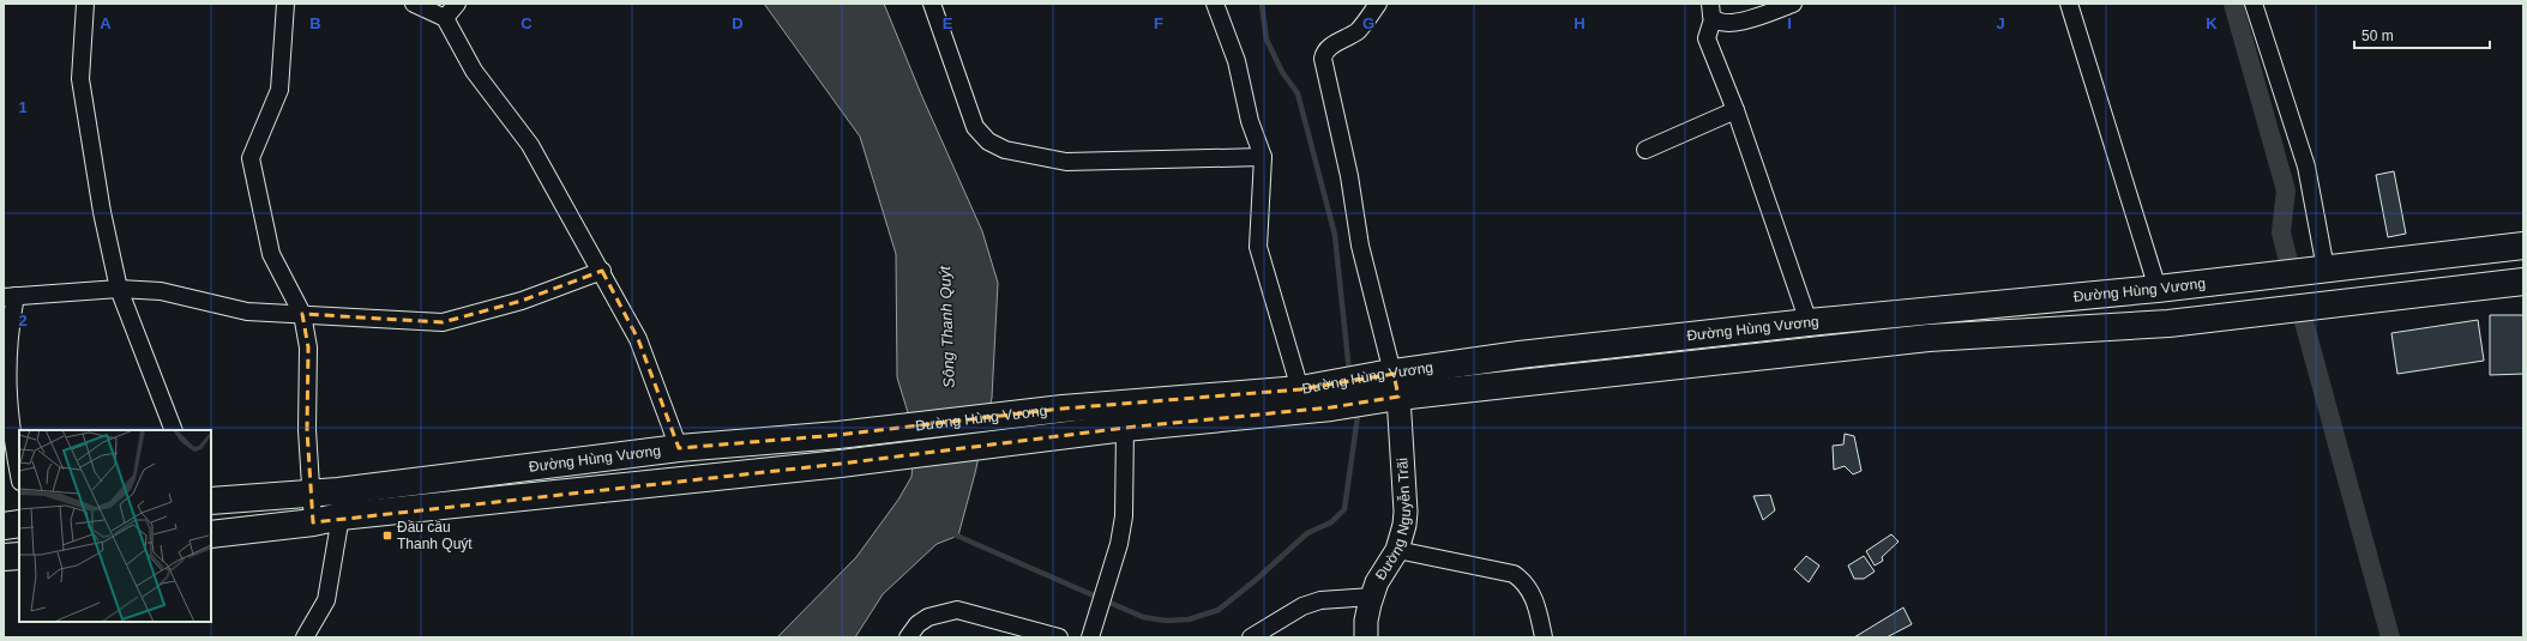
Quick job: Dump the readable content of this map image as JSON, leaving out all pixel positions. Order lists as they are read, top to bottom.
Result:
{
  "streets": {
    "highway": ["Đường Hùng Vương"],
    "street": ["Đường Nguyễn Trãi"]
  },
  "crossings": [
    ["Đường Hùng Vương", "Đường Nguyễn Trãi"]
  ],
  "water": ["Sông Thanh Quýt"],
  "places": {
    "transit": ["Đầu cầu Thanh Quýt"]
  },
  "scale_bar": "50 m",
  "grid": {
    "columns": [
      "A",
      "B",
      "C",
      "D",
      "E",
      "F",
      "G",
      "H",
      "I",
      "J",
      "K"
    ],
    "rows": ["1", "2"]
  }
}
